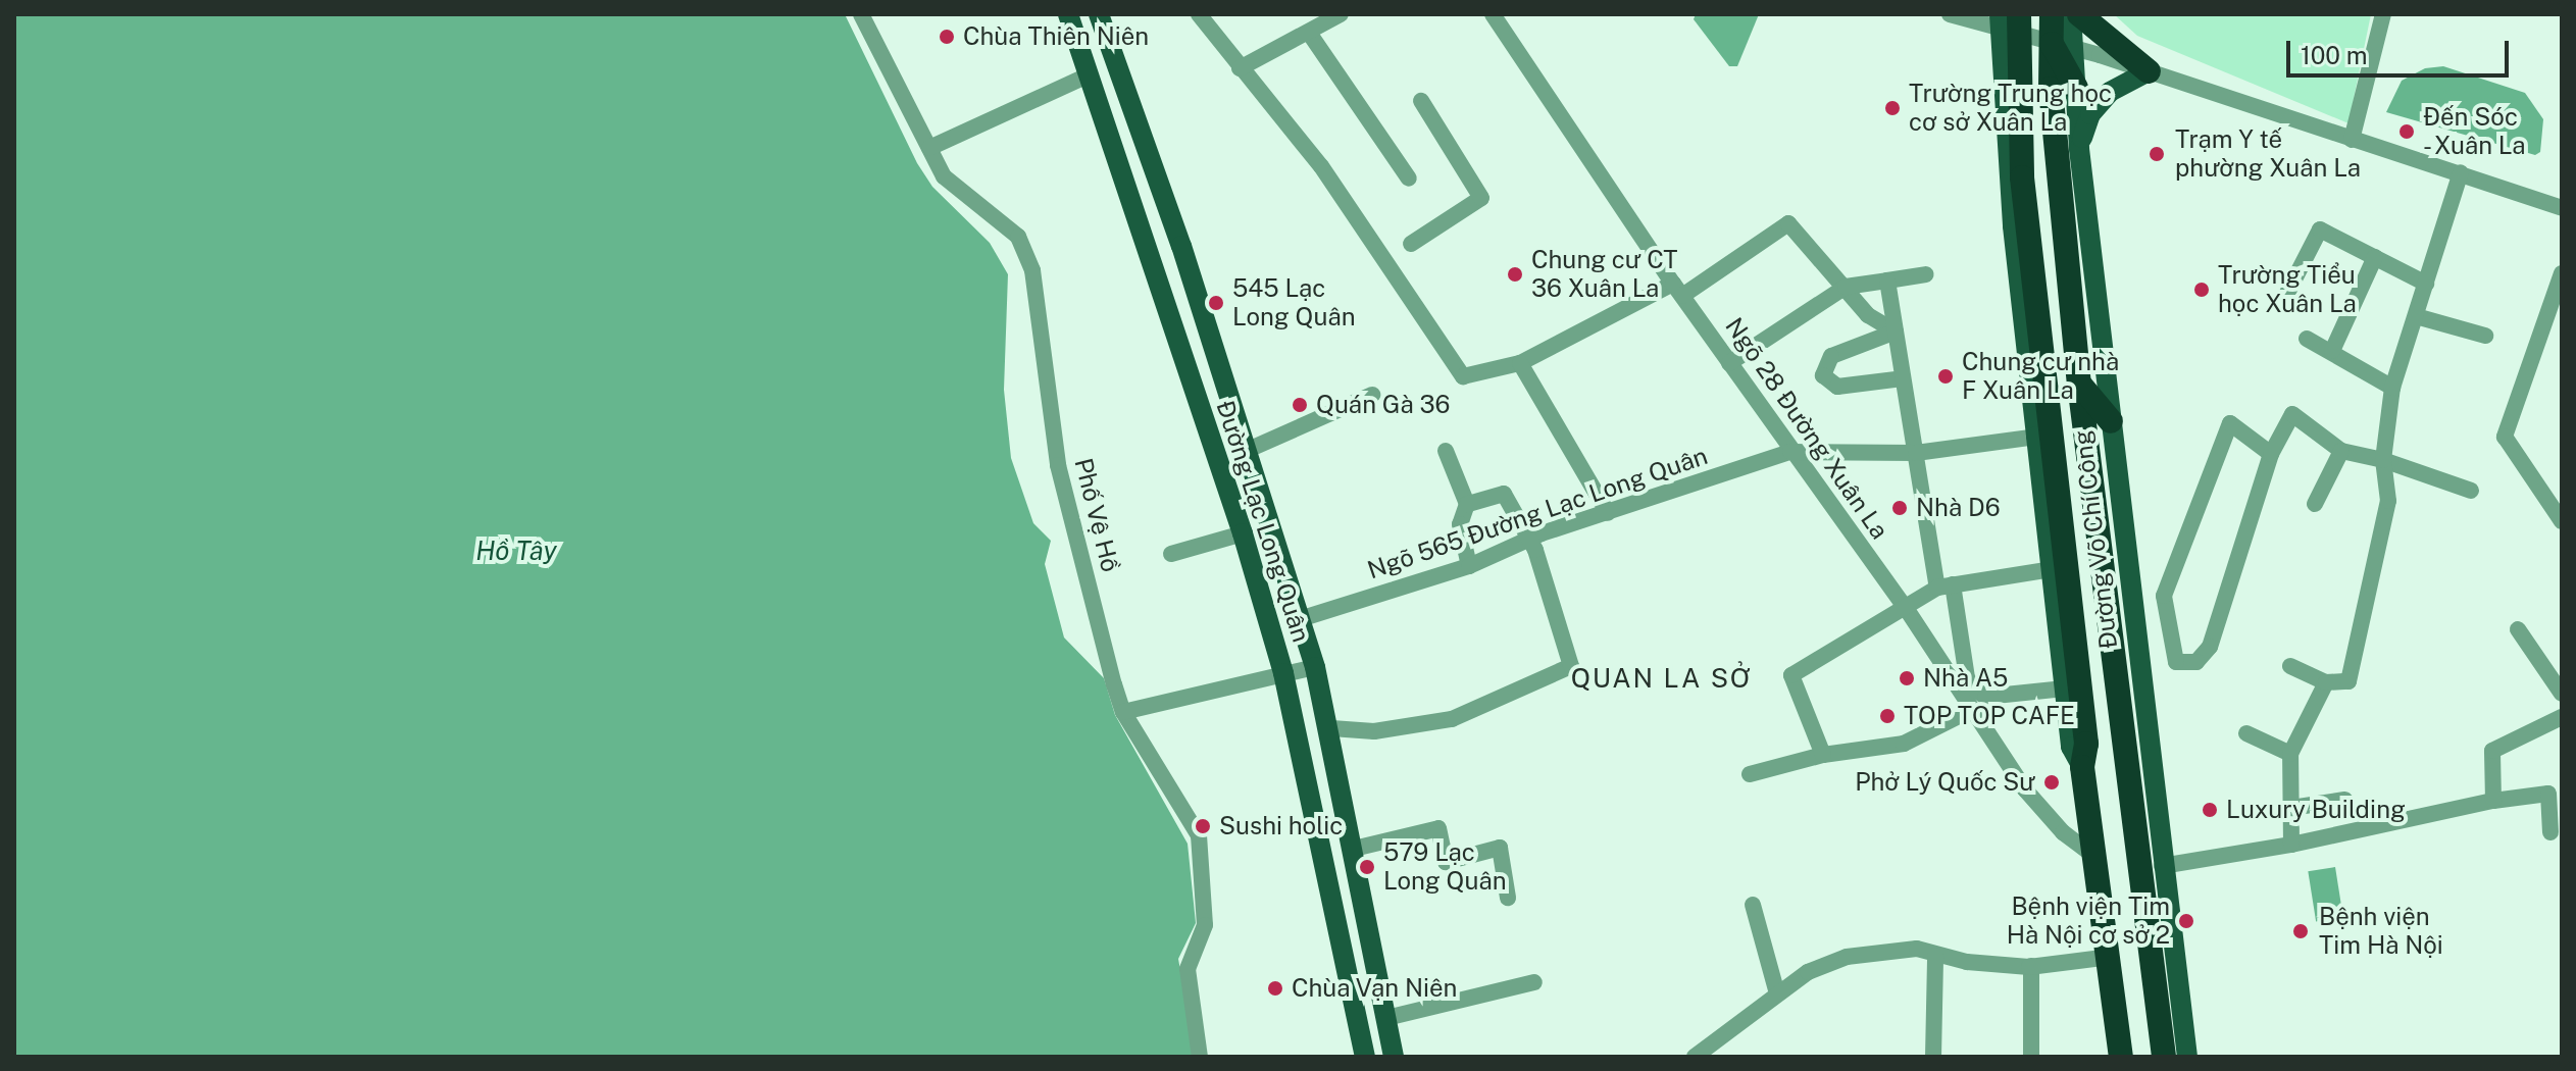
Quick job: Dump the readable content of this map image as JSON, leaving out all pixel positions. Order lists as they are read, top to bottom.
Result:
{
  "streets": {
    "highway": ["Đường Võ Chí Công"],
    "main road": ["Đường Lạc Long Quân"],
    "street": ["Ngõ 28 Đường Xuân La", "Ngõ 565 Đường Lạc Long Quân", "Phố Vệ Hồ"]
  },
  "crossings": [
    ["Ngõ 28 Đường Xuân La", "Ngõ 565 Đường Lạc Long Quân"],
    ["Ngõ 28 Đường Xuân La", "Đường Võ Chí Công"],
    ["Ngõ 565 Đường Lạc Long Quân", "Đường Lạc Long Quân"],
    ["Ngõ 565 Đường Lạc Long Quân", "Đường Võ Chí Công"]
  ],
  "districts": ["QUAN LA SỞ"],
  "water": ["Hồ Tây"],
  "places": [
    "Chùa Thiên Niên",
    "Trường Trung học cơ sở Xuân La",
    "Đến Sóc - Xuân La",
    "Trạm Y tế phường Xuân La",
    "Chung cư CT 36 Xuân La",
    "Trường Tiểu học Xuân La",
    "545 Lạc Long Quân",
    "Chung cư nhà F Xuân La",
    "Quán Gà 36",
    "Nhà D6",
    "Nhà A5",
    "TOP TOP CAFE",
    "Phở Lý Quốc Sư",
    "Luxury Building",
    "Sushi holic",
    "579 Lạc Long Quân",
    "Bệnh viện Tim Hà Nội cơ sở 2",
    "Bệnh viện Tim Hà Nội",
    "Chùa Vạn Niên"
  ],
  "scale_bar": "100 m"
}
